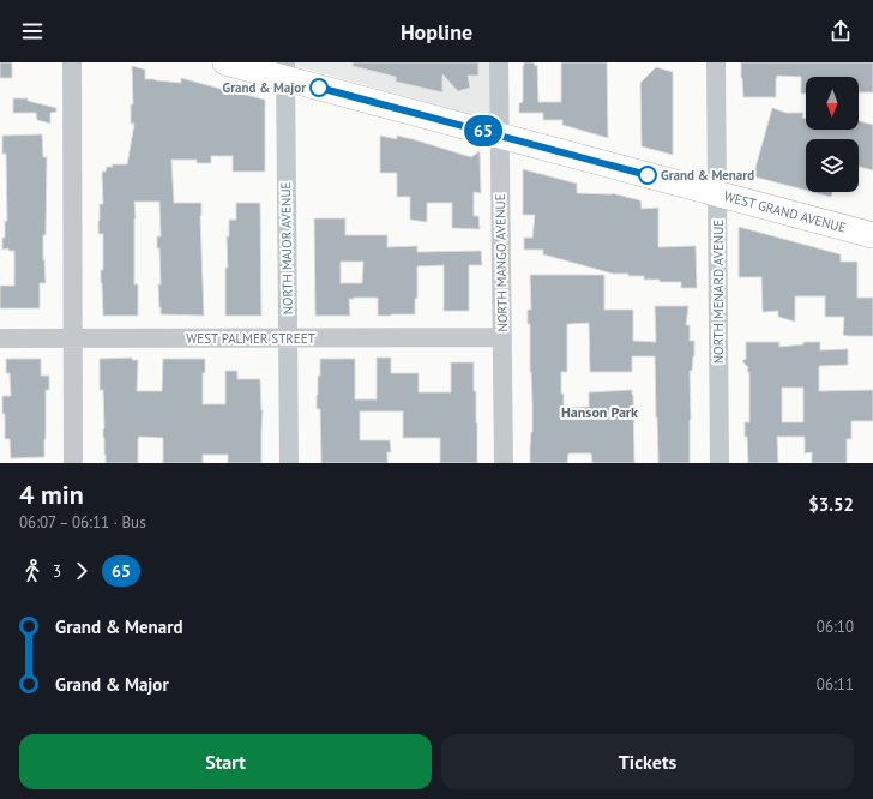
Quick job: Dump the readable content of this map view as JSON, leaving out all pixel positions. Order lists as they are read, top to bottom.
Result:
{
  "streets": {
    "main road": ["WEST GRAND AVENUE"],
    "street": [
      "NORTH MAJOR AVENUE",
      "NORTH MANGO AVENUE",
      "NORTH MENARD AVENUE",
      "WEST PALMER STREET"
    ]
  },
  "crossings": [
    ["WEST GRAND AVENUE", "NORTH MAJOR AVENUE"],
    ["WEST GRAND AVENUE", "NORTH MANGO AVENUE"],
    ["WEST GRAND AVENUE", "NORTH MENARD AVENUE"],
    ["NORTH MAJOR AVENUE", "WEST PALMER STREET"],
    ["NORTH MANGO AVENUE", "WEST PALMER STREET"]
  ],
  "districts": ["Hanson Park"],
  "places": ["Grand & Major", "Grand & Menard"],
  "lines": ["bus line 65"],
  "north": "bottom",
  "page": {
    "header": "Hopline",
    "on_map": "65",
    "heading": ["4 min", "06:07 – 06:11 · Bus", "$3.52"],
    "legs": ["3", "65"],
    "list": [
      {
        "name": "Grand & Menard",
        "value": "06:10"
      },
      {
        "name": "Grand & Major",
        "value": "06:11"
      }
    ],
    "buttons": ["Start", "Tickets"]
  }
}
